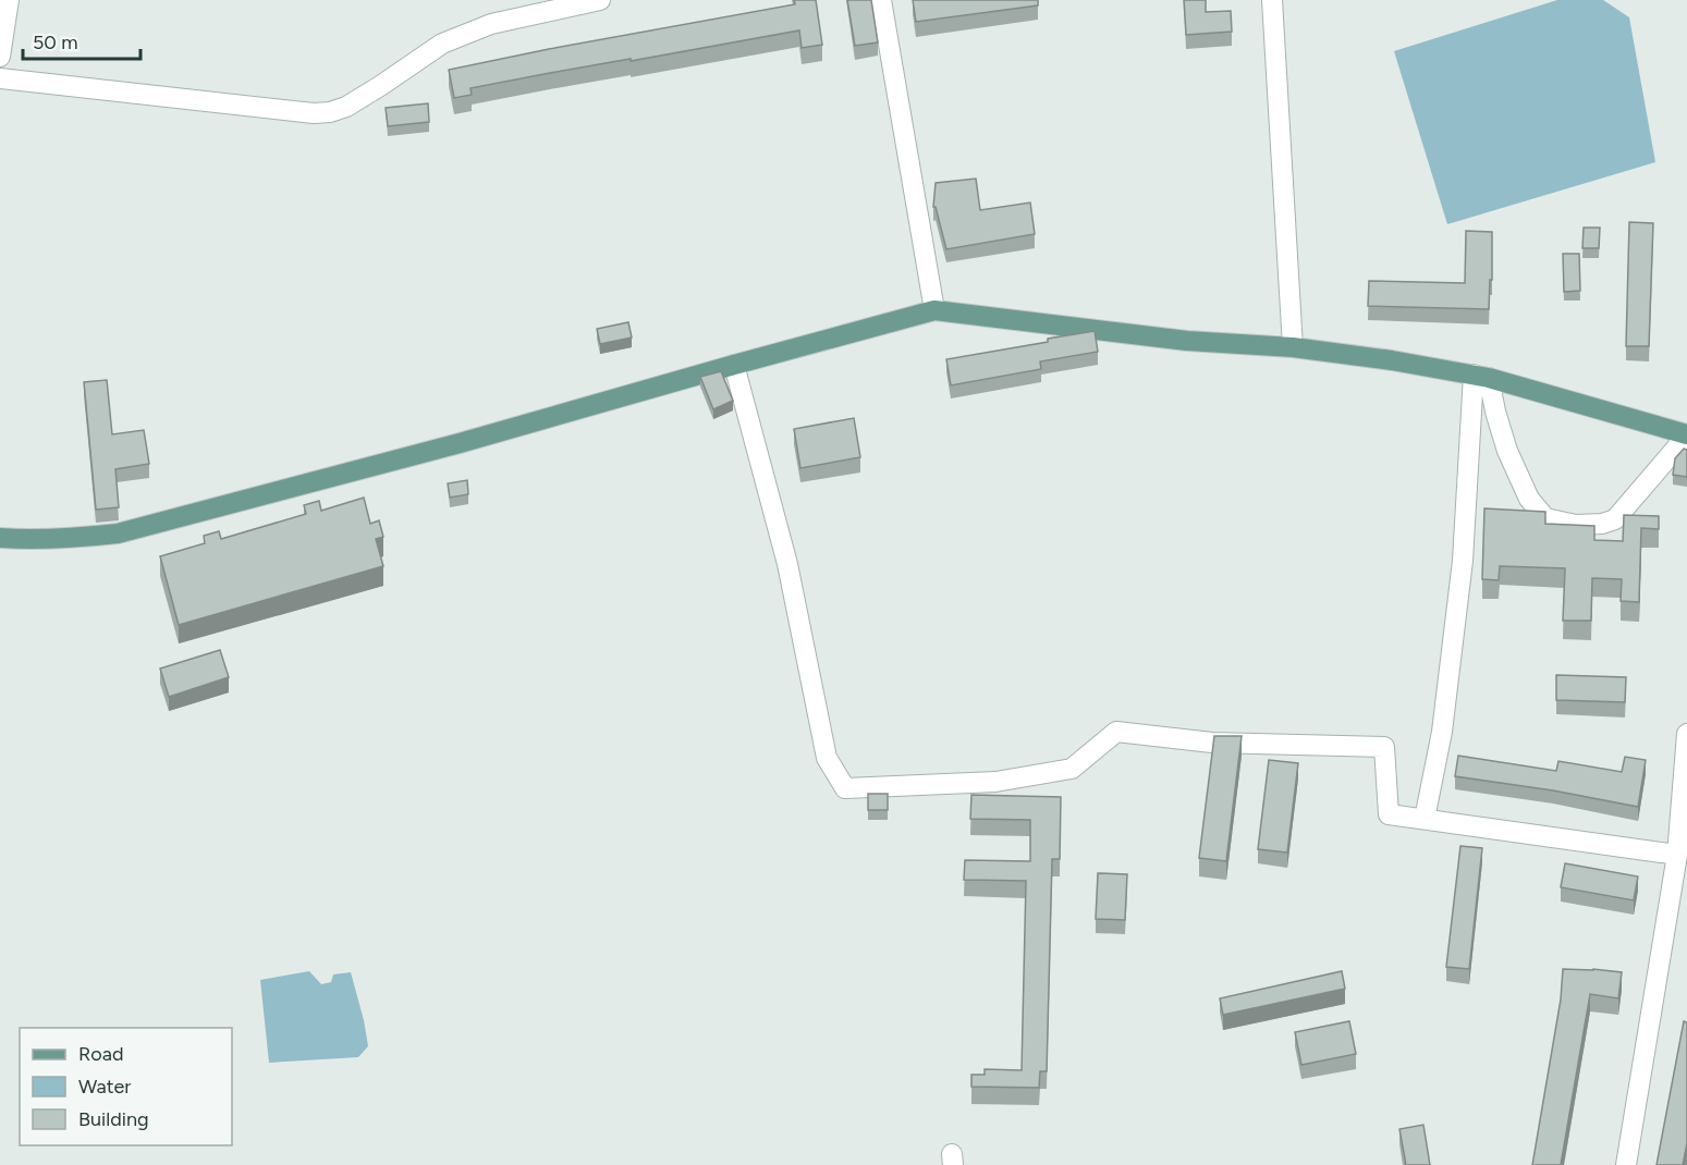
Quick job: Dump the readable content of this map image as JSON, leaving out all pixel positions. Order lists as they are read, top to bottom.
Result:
{
  "legend": ["Road", "Water", "Building"],
  "scale_bar": "50 m"
}
